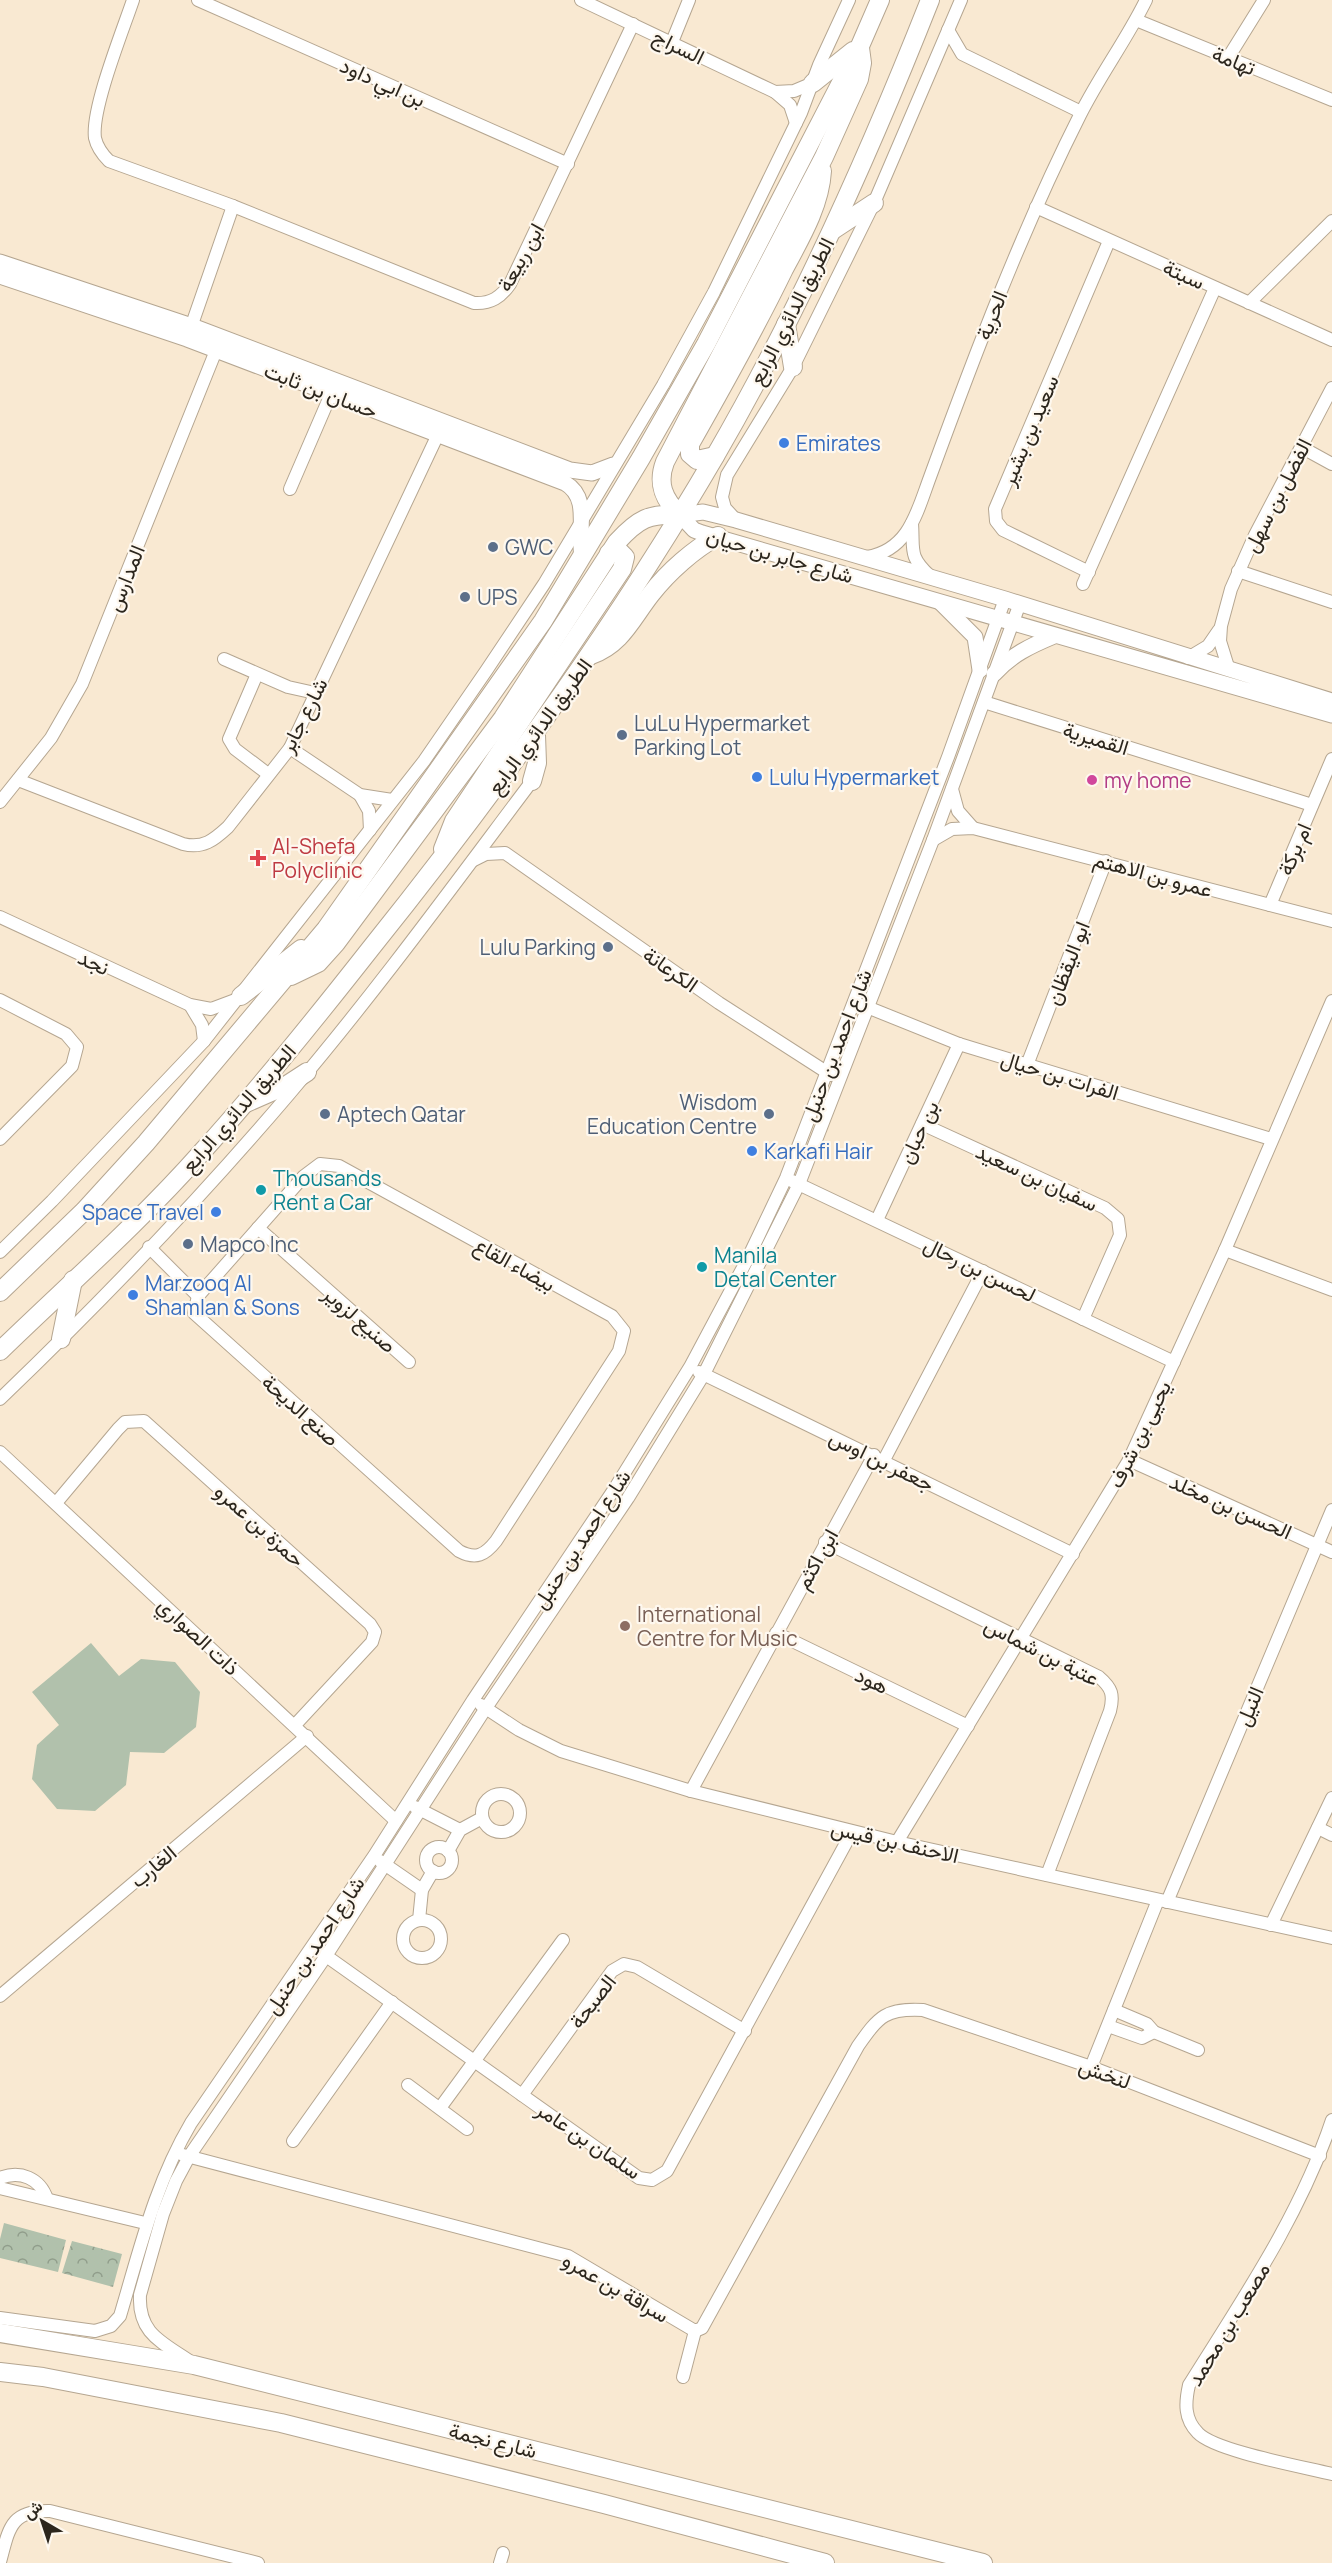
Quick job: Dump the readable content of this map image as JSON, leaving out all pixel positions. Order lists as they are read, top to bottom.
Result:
{
  "streets": {
    "main road": ["الطريق الدائري الرابع", "شارع نجمة"],
    "street": [
      "السراج",
      "تهامة",
      "بن ابي داود",
      "ابن ربيعة",
      "سبتة",
      "الحرية",
      "حسان بن ثابت",
      "سعيد بن بشير",
      "الفضل بن سهل",
      "شارع جابر بن حيان",
      "المدارس",
      "شارع جابر",
      "القميرية",
      "ام بركة",
      "عمرو بن الاهتم",
      "نجد",
      "ابو اليقظان",
      "الكرعانة",
      "شارع احمد بن حنبل",
      "الفرات بن حيال",
      "بن حبان",
      "سفيان بن سعيد",
      "بيضاء القاع",
      "لحسن بن رحال",
      "صنيع لزوير",
      "صنع الديحة",
      "يحيى بن شرف",
      "جعفر بن اوس",
      "الحسن بن مخلد",
      "حمزة بن عمرو",
      "ابن اكثم",
      "ذات الصواري",
      "عتبة بن شماس",
      "هود",
      "النيل",
      "الاحنف بن قيس",
      "الغارب",
      "الصبحة",
      "لنخش",
      "سلمان بن عامر",
      "سراقة بن عمرو",
      "مصعب بن محمد"
    ]
  },
  "crossings": [
    ["السراج", "ابن ربيعة"],
    ["تهامة", "الحرية"],
    ["بن ابي داود", "ابن ربيعة"],
    ["سبتة", "الحرية"],
    ["سبتة", "سعيد بن بشير"],
    ["الطريق الدائري الرابع", "شارع جابر بن حيان"],
    ["الحرية", "شارع جابر بن حيان"],
    ["حسان بن ثابت", "المدارس"],
    ["حسان بن ثابت", "شارع جابر"],
    ["الفضل بن سهل", "شارع جابر بن حيان"],
    ["شارع جابر بن حيان", "شارع احمد بن حنبل"],
    ["المدارس", "شارع جابر"],
    ["القميرية", "ام بركة"],
    ["القميرية", "شارع احمد بن حنبل"],
    ["ام بركة", "عمرو بن الاهتم"],
    ["عمرو بن الاهتم", "ابو اليقظان"],
    ["عمرو بن الاهتم", "شارع احمد بن حنبل"],
    ["ابو اليقظان", "الفرات بن حيال"],
    ["الكرعانة", "شارع احمد بن حنبل"],
    ["شارع احمد بن حنبل", "الفرات بن حيال"],
    ["شارع احمد بن حنبل", "لحسن بن رحال"],
    ["شارع احمد بن حنبل", "جعفر بن اوس"],
    ["شارع احمد بن حنبل", "ذات الصواري"],
    ["شارع احمد بن حنبل", "الاحنف بن قيس"],
    ["شارع احمد بن حنبل", "سلمان بن عامر"],
    ["شارع احمد بن حنبل", "سراقة بن عمرو"],
    ["شارع احمد بن حنبل", "شارع نجمة"],
    ["الفرات بن حيال", "بن حبان"],
    ["الفرات بن حيال", "يحيى بن شرف"],
    ["بن حبان", "سفيان بن سعيد"],
    ["بن حبان", "لحسن بن رحال"],
    ["سفيان بن سعيد", "لحسن بن رحال"],
    ["بيضاء القاع", "صنيع لزوير"],
    ["بيضاء القاع", "صنع الديحة"],
    ["لحسن بن رحال", "يحيى بن شرف"],
    ["لحسن بن رحال", "ابن اكثم"],
    ["يحيى بن شرف", "جعفر بن اوس"],
    ["يحيى بن شرف", "الحسن بن مخلد"],
    ["يحيى بن شرف", "عتبة بن شماس"],
    ["يحيى بن شرف", "هود"],
    ["يحيى بن شرف", "الاحنف بن قيس"],
    ["جعفر بن اوس", "ابن اكثم"],
    ["الحسن بن مخلد", "النيل"],
    ["حمزة بن عمرو", "ذات الصواري"],
    ["ابن اكثم", "عتبة بن شماس"],
    ["ابن اكثم", "هود"],
    ["ابن اكثم", "الاحنف بن قيس"],
    ["ذات الصواري", "الغارب"],
    ["عتبة بن شماس", "الاحنف بن قيس"],
    ["النيل", "الاحنف بن قيس"],
    ["النيل", "لنخش"],
    ["الاحنف بن قيس", "سلمان بن عامر"],
    ["الصبحة", "سلمان بن عامر"],
    ["لنخش", "سراقة بن عمرو"],
    ["لنخش", "مصعب بن محمد"]
  ],
  "places": {
    "other": [
      "Emirates",
      "GWC",
      "UPS",
      "LuLu Hypermarket Parking Lot",
      "Lulu Hypermarket",
      "my home",
      "Lulu Parking",
      "Aptech Qatar",
      "Wisdom Education Centre",
      "Karkafi Hair",
      "Thousands Rent a Car",
      "Space Travel",
      "Mapco Inc",
      "Manila Detal Center",
      "Marzooq Al Shamlan & Sons",
      "International Centre for Music"
    ],
    "health": ["Al-Shefa Polyclinic"]
  },
  "north": "top left"
}
